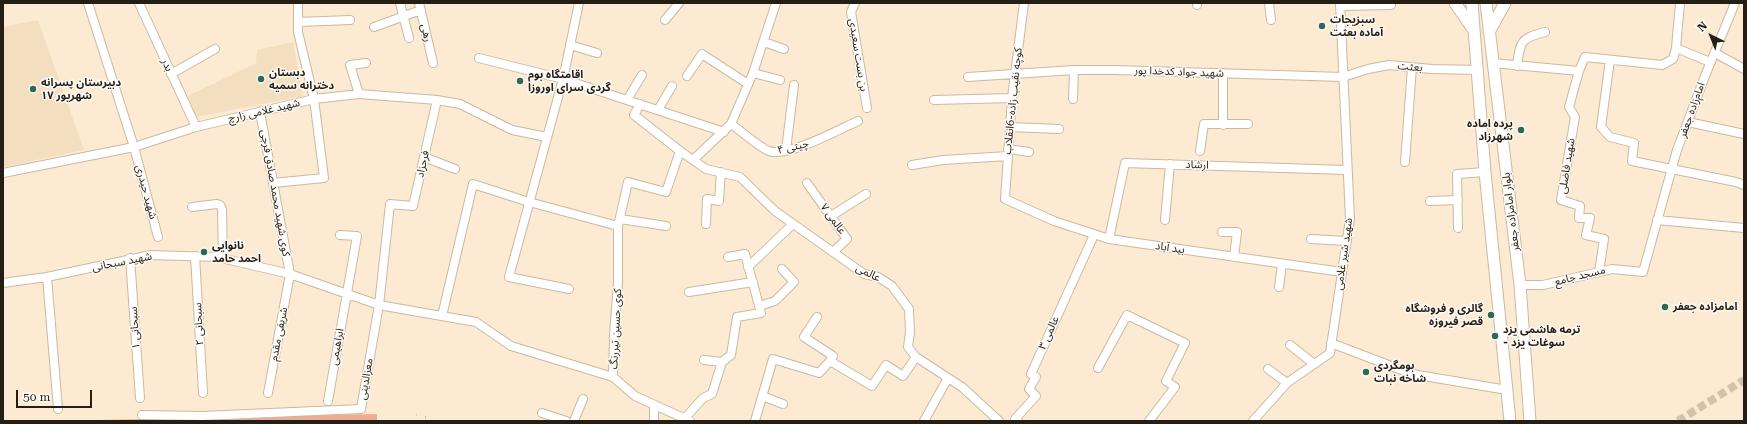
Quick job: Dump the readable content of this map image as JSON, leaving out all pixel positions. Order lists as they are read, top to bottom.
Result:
{
  "streets": {
    "main road": ["بلوار امامزاده جعفر"],
    "street": [
      "رهی",
      "بن بست سعیدی",
      "بدر",
      "بعثت",
      "شهید جواد کدخدا پور",
      "کوچه نقیب زاده-6انقلاب",
      "امام‌زاده جعفر",
      "شهید غلامی زارچ",
      "چیتی ۴",
      "فرحزاد",
      "ارشاد",
      "شهید فاضلی",
      "شهید حیدری",
      "کوی شهید محمد صادق فرجی",
      "عالمی ۷",
      "بید آباد",
      "شهید شیر غلامی",
      "شهید سبحانی",
      "عالمی",
      "مسجد جامع",
      "سبحانی ۲",
      "سبحانی ۱",
      "کوی حسین تیررنگ",
      "عالمی ۳",
      "شریفی مقدم",
      "ابراهیمی",
      "معزالدینی"
    ]
  },
  "crossings": [
    ["بدر", "شهید غلامی زارچ"],
    ["بعثت", "شهید جواد کدخدا پور"],
    ["بعثت", "بلوار امامزاده جعفر"],
    ["بعثت", "شهید شیر غلامی"],
    ["شهید جواد کدخدا پور", "کوچه نقیب زاده-6انقلاب"],
    ["شهید جواد کدخدا پور", "شهید شیر غلامی"],
    ["کوچه نقیب زاده-6انقلاب", "بید آباد"],
    ["امام‌زاده جعفر", "مسجد جامع"],
    ["شهید غلامی زارچ", "فرحزاد"],
    ["شهید غلامی زارچ", "شهید حیدری"],
    ["شهید غلامی زارچ", "کوی شهید محمد صادق فرجی"],
    ["فرحزاد", "معزالدینی"],
    ["ارشاد", "بید آباد"],
    ["ارشاد", "شهید شیر غلامی"],
    ["شهید فاضلی", "مسجد جامع"],
    ["کوی شهید محمد صادق فرجی", "شهید سبحانی"],
    ["کوی شهید محمد صادق فرجی", "شریفی مقدم"],
    ["بلوار امامزاده جعفر", "مسجد جامع"],
    ["عالمی ۷", "عالمی"],
    ["بید آباد", "شهید شیر غلامی"],
    ["بید آباد", "عالمی ۳"],
    ["شهید سبحانی", "سبحانی ۲"],
    ["شهید سبحانی", "سبحانی ۱"],
    ["شهید سبحانی", "کوی حسین تیررنگ"],
    ["شهید سبحانی", "شریفی مقدم"],
    ["شهید سبحانی", "ابراهیمی"],
    ["شهید سبحانی", "معزالدینی"],
    ["کوی حسین تیررنگ", "معزالدینی"]
  ],
  "places": [
    "سبزیجات آماده بعثت",
    "دبستان دخترانه سمیه",
    "اقامتگاه بوم گردی سرای اوروزا",
    "دبیرستان پسرانه ۱۷ شهریور",
    "پرده اماده شهرزاد",
    "نانوایی احمد حامد",
    "امامزاده جعفر",
    "گالری و فروشگاه قصر فیروزه",
    "ترمه هاشمی یزد - سوغات یزد",
    "بومگردی شاخه نبات"
  ],
  "scale_bar": "50 m",
  "north": "top left"
}
